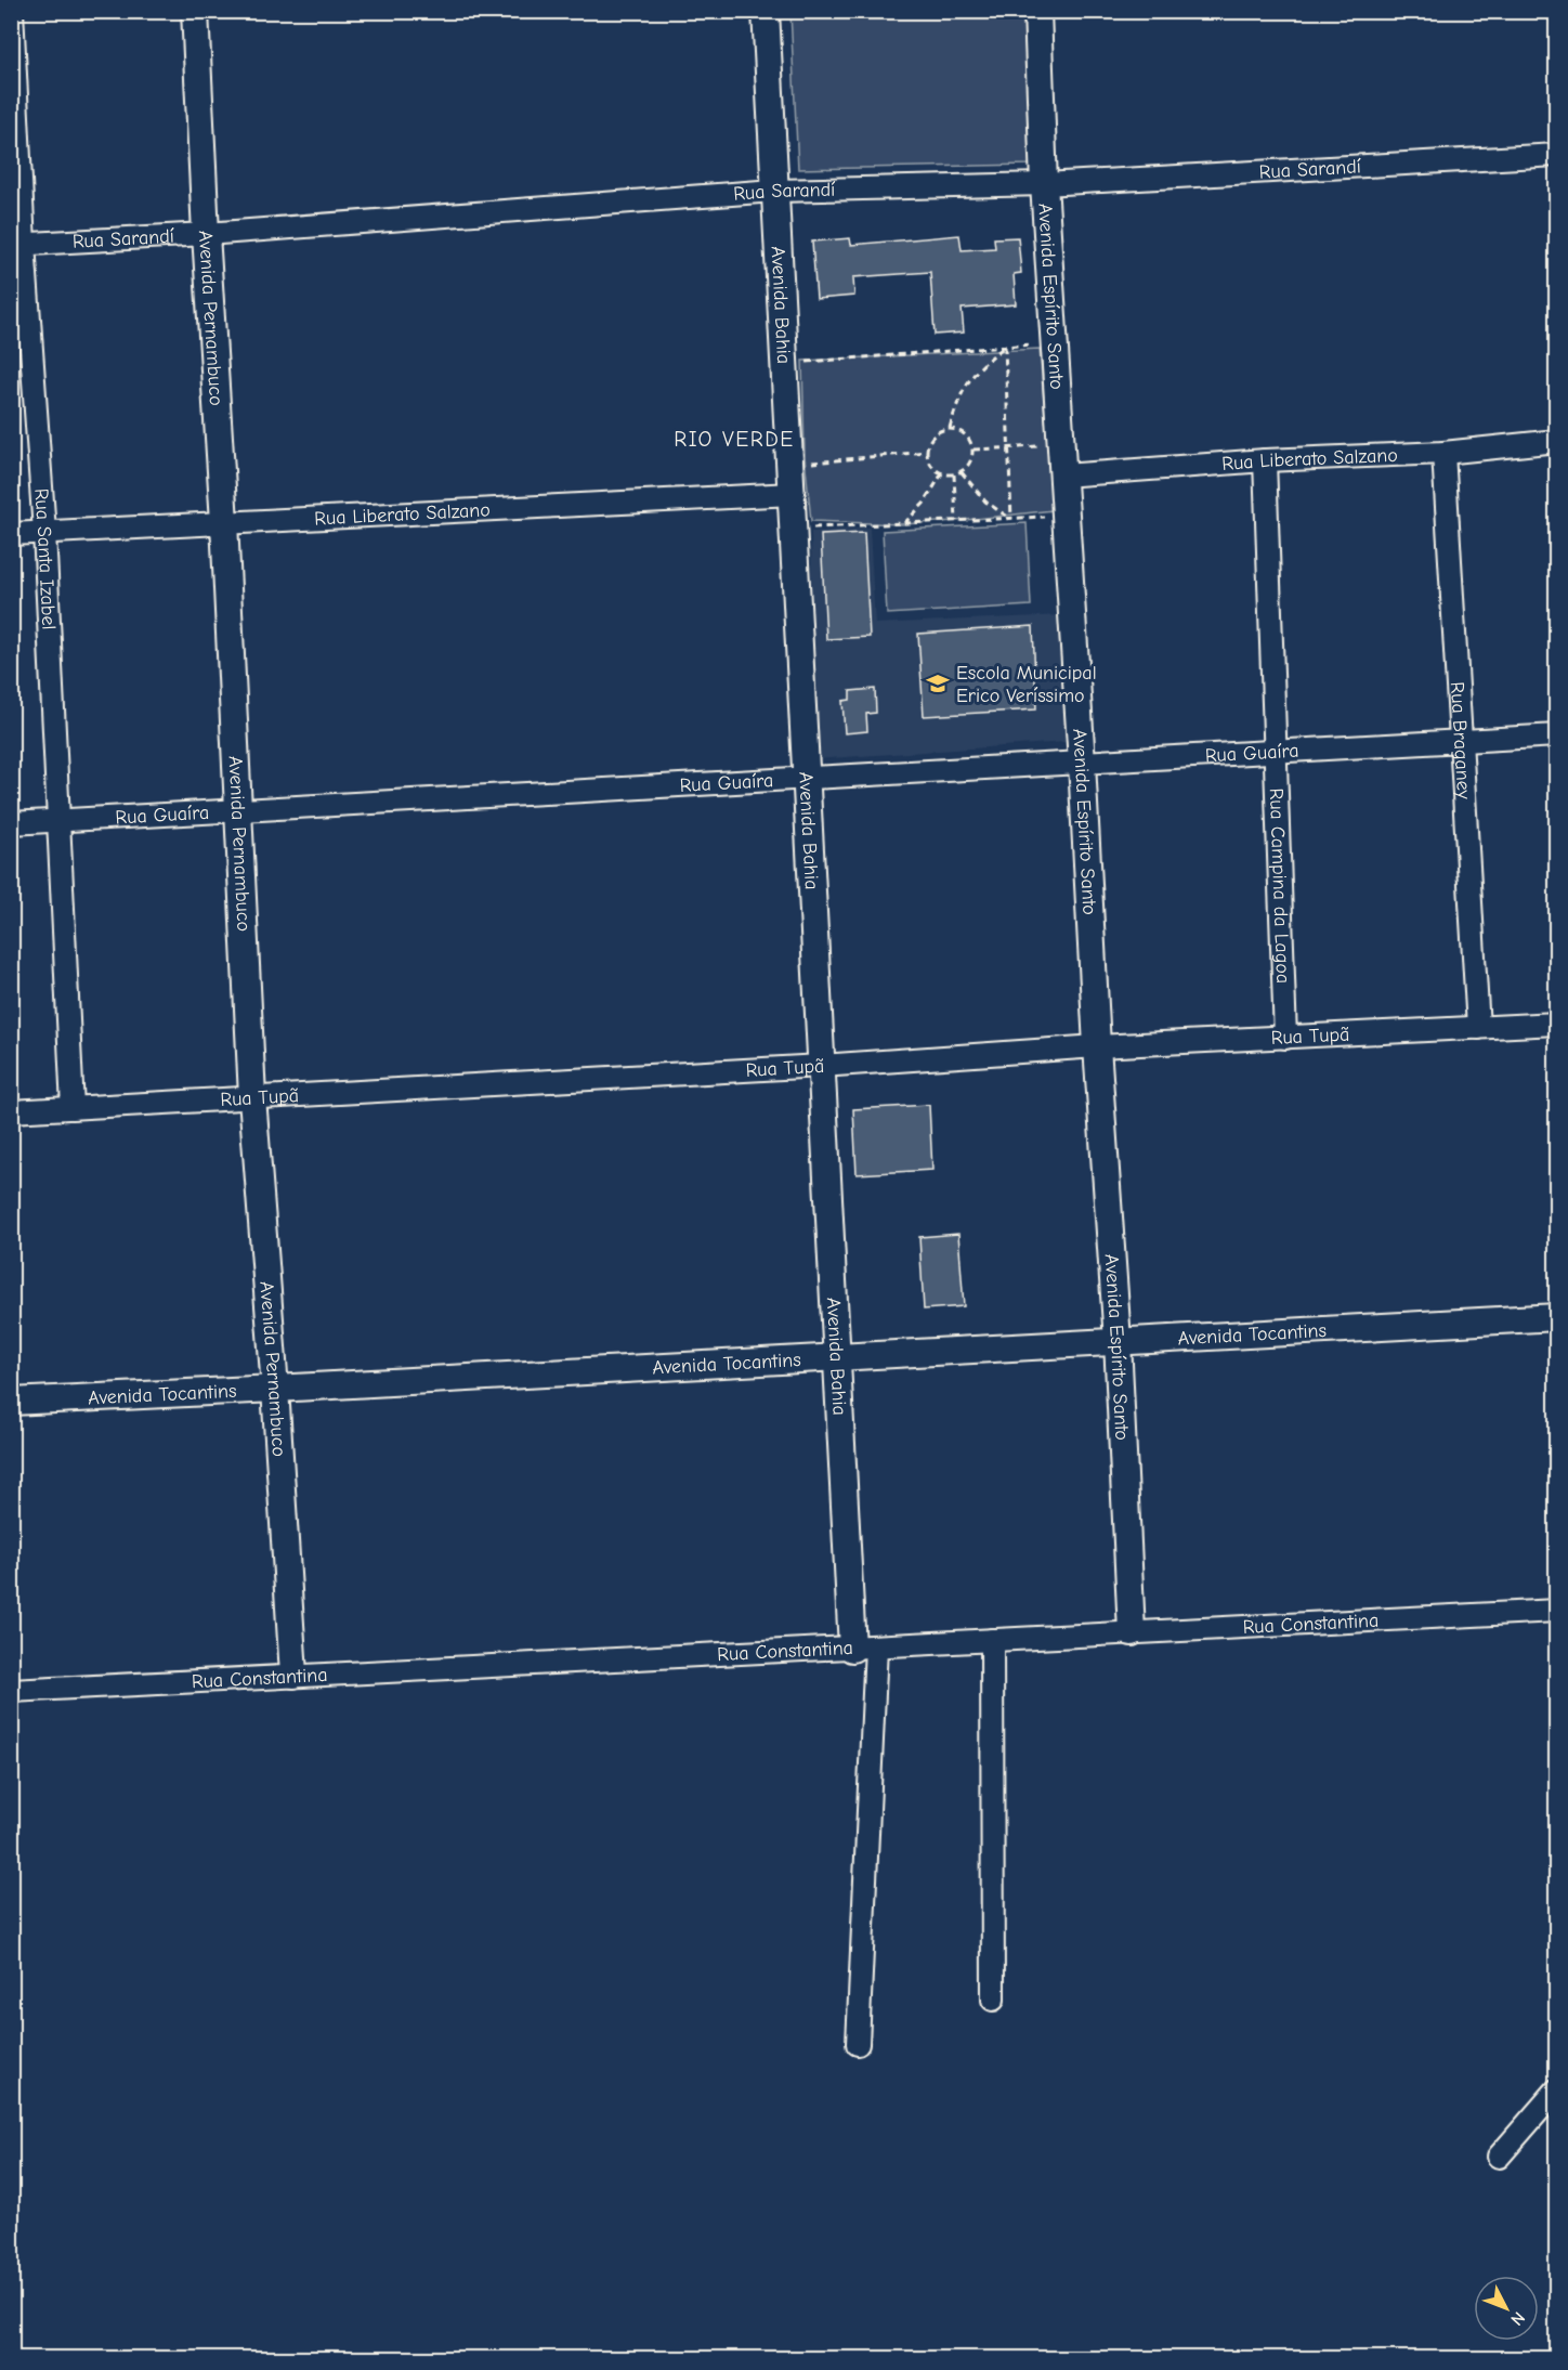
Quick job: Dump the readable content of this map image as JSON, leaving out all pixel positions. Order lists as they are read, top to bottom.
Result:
{
  "streets": {
    "street": [
      "Rua Sarandí",
      "Avenida Espírito Santo",
      "Avenida Bahia",
      "Avenida Pernambuco",
      "Rua Liberato Salzano",
      "Rua Santa Izabel",
      "Rua Braganey",
      "Rua Guaíra",
      "Rua Campina da Lagoa",
      "Rua Tupã",
      "Avenida Tocantins",
      "Rua Constantina"
    ]
  },
  "crossings": [
    ["Rua Sarandí", "Avenida Espírito Santo"],
    ["Rua Sarandí", "Avenida Bahia"],
    ["Rua Sarandí", "Avenida Pernambuco"],
    ["Rua Sarandí", "Rua Santa Izabel"],
    ["Avenida Espírito Santo", "Rua Liberato Salzano"],
    ["Avenida Espírito Santo", "Rua Guaíra"],
    ["Avenida Espírito Santo", "Rua Tupã"],
    ["Avenida Espírito Santo", "Avenida Tocantins"],
    ["Avenida Espírito Santo", "Rua Constantina"],
    ["Avenida Bahia", "Rua Liberato Salzano"],
    ["Avenida Bahia", "Rua Guaíra"],
    ["Avenida Bahia", "Rua Tupã"],
    ["Avenida Bahia", "Avenida Tocantins"],
    ["Avenida Bahia", "Rua Constantina"],
    ["Avenida Pernambuco", "Rua Liberato Salzano"],
    ["Avenida Pernambuco", "Rua Guaíra"],
    ["Avenida Pernambuco", "Rua Tupã"],
    ["Avenida Pernambuco", "Avenida Tocantins"],
    ["Avenida Pernambuco", "Rua Constantina"],
    ["Rua Liberato Salzano", "Rua Santa Izabel"],
    ["Rua Liberato Salzano", "Rua Braganey"],
    ["Rua Liberato Salzano", "Rua Campina da Lagoa"],
    ["Rua Santa Izabel", "Rua Guaíra"],
    ["Rua Santa Izabel", "Rua Tupã"],
    ["Rua Braganey", "Rua Guaíra"],
    ["Rua Braganey", "Rua Tupã"],
    ["Rua Guaíra", "Rua Campina da Lagoa"],
    ["Rua Campina da Lagoa", "Rua Tupã"]
  ],
  "districts": ["RIO VERDE"],
  "places": {
    "school or university": ["Escola Municipal Erico Veríssimo"]
  },
  "north": "bottom right"
}
